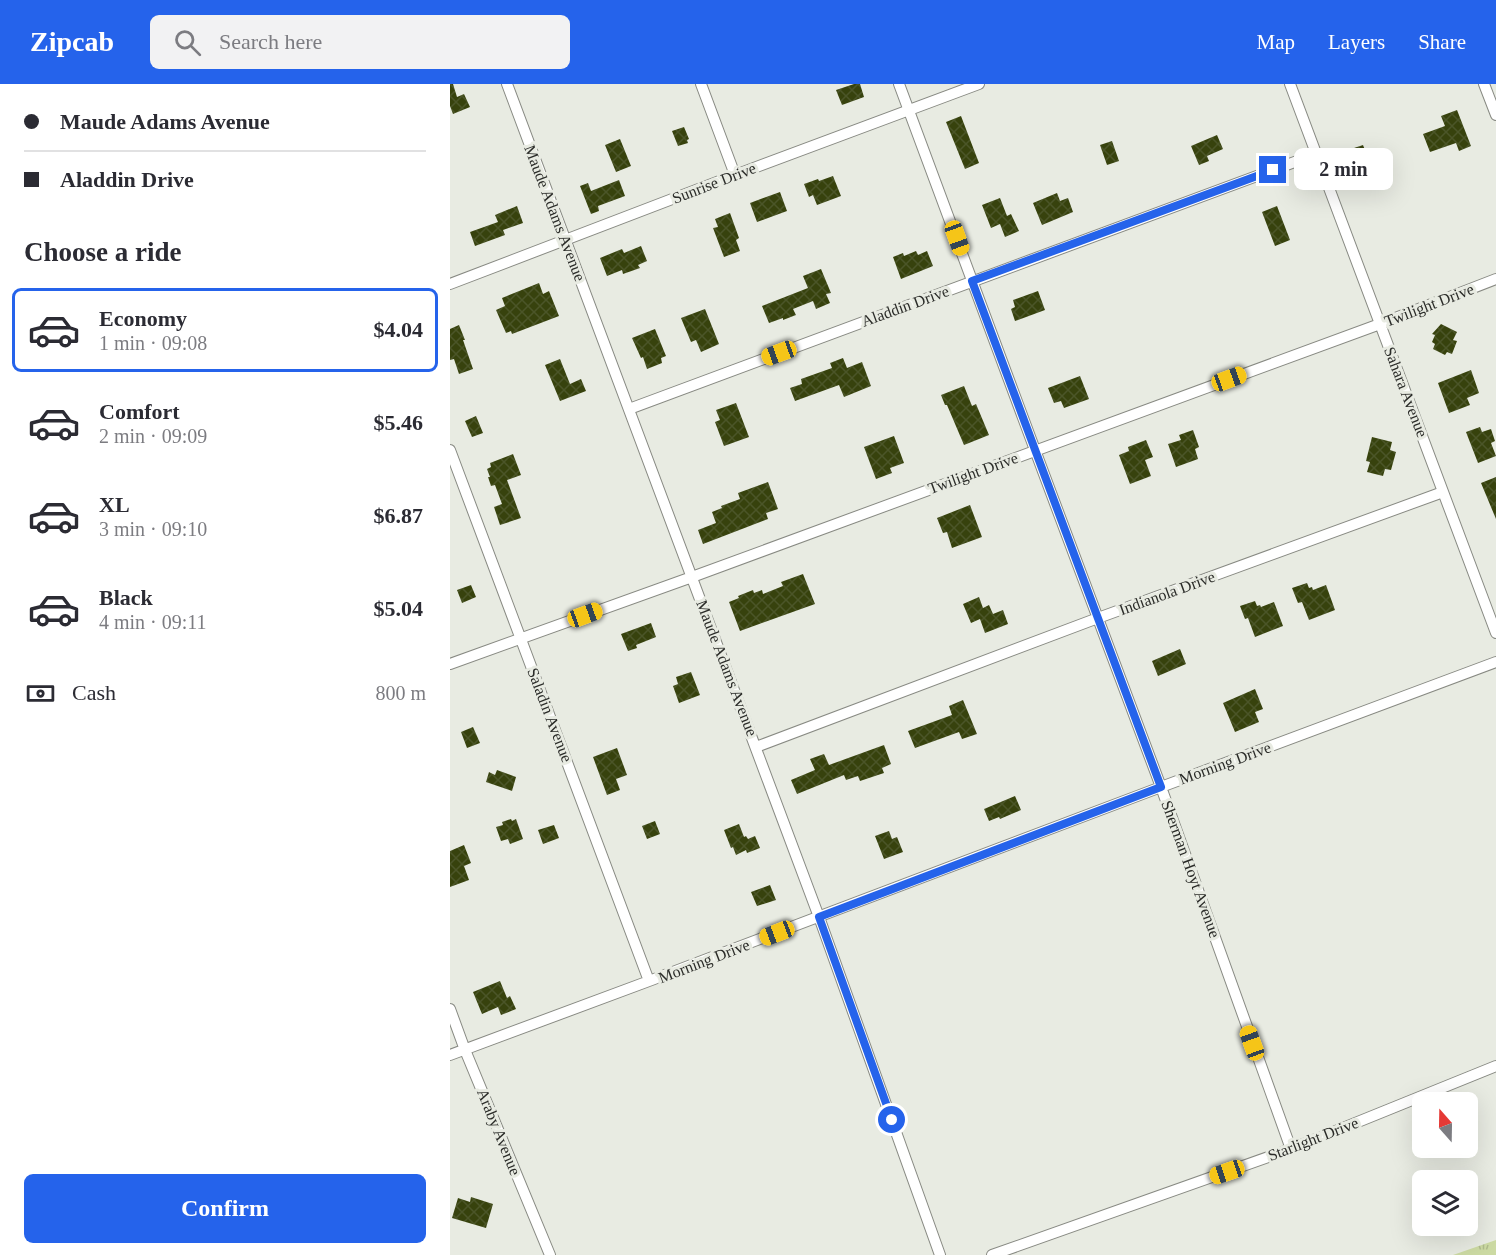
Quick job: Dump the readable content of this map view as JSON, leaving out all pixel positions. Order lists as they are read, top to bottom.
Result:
{
  "streets": {
    "street": [
      "Sunrise Drive",
      "Maude Adams Avenue",
      "Twilight Drive",
      "Aladdin Drive",
      "Sahara Avenue",
      "Indianola Drive",
      "Saladin Avenue",
      "Morning Drive",
      "Sherman Hoyt Avenue",
      "Araby Avenue",
      "Starlight Drive"
    ]
  },
  "crossings": [
    ["Sunrise Drive", "Maude Adams Avenue"],
    ["Sunrise Drive", "Sherman Hoyt Avenue"],
    ["Maude Adams Avenue", "Twilight Drive"],
    ["Maude Adams Avenue", "Aladdin Drive"],
    ["Maude Adams Avenue", "Indianola Drive"],
    ["Maude Adams Avenue", "Morning Drive"],
    ["Twilight Drive", "Sahara Avenue"],
    ["Twilight Drive", "Saladin Avenue"],
    ["Twilight Drive", "Sherman Hoyt Avenue"],
    ["Aladdin Drive", "Sahara Avenue"],
    ["Aladdin Drive", "Sherman Hoyt Avenue"],
    ["Sahara Avenue", "Indianola Drive"],
    ["Indianola Drive", "Sherman Hoyt Avenue"],
    ["Saladin Avenue", "Morning Drive"],
    ["Morning Drive", "Sherman Hoyt Avenue"],
    ["Morning Drive", "Araby Avenue"],
    ["Sherman Hoyt Avenue", "Starlight Drive"]
  ],
  "north": "top",
  "page": {
    "header": "Zipcab",
    "search": "Search here",
    "nav": ["Map", "Layers", "Share"],
    "banner": ["Maude Adams Avenue", "Aladdin Drive"],
    "bubble": "2 min",
    "heading": "Choose a ride",
    "list": [
      {
        "name": "Economy",
        "note": "1 min · 09:08",
        "value": "$4.04"
      },
      {
        "name": "Comfort",
        "note": "2 min · 09:09",
        "value": "$5.46"
      },
      {
        "name": "XL",
        "note": "3 min · 09:10",
        "value": "$6.87"
      },
      {
        "name": "Black",
        "note": "4 min · 09:11",
        "value": "$5.04"
      }
    ],
    "pay": ["Cash", "800 m"],
    "buttons": "Confirm"
  }
}
